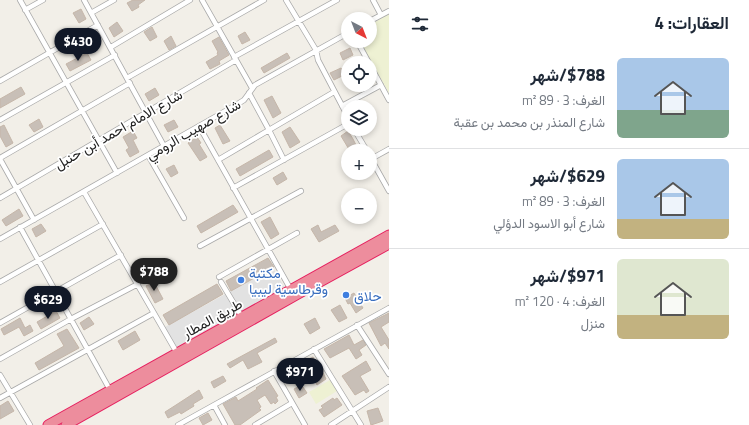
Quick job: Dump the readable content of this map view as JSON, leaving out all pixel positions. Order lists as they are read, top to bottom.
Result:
{
  "streets": {
    "highway": ["طريق المطار"],
    "street": ["شارع الامام احمد أبن حنبل", "شارع صهيب الرومي"]
  },
  "places": ["مكتبة وقرطاسية ليبيا", "حلاق"],
  "north": "bottom right",
  "page": {
    "heading": "العقارات: 4",
    "map_buttons": ["+", "−"],
    "price": [
      "$430",
      "$788",
      "$629",
      "$971"
    ],
    "list": [
      {
        "name": "$788/شهر",
        "note": "الغرف: 3 · 89 m² · شارع المنذر بن محمد بن عقبة"
      },
      {
        "name": "$629/شهر",
        "note": "الغرف: 3 · 89 m² · شارع أبو الاسود الدؤلي"
      },
      {
        "name": "$971/شهر",
        "note": "الغرف: 4 · 120 m² · منزل"
      }
    ]
  }
}
